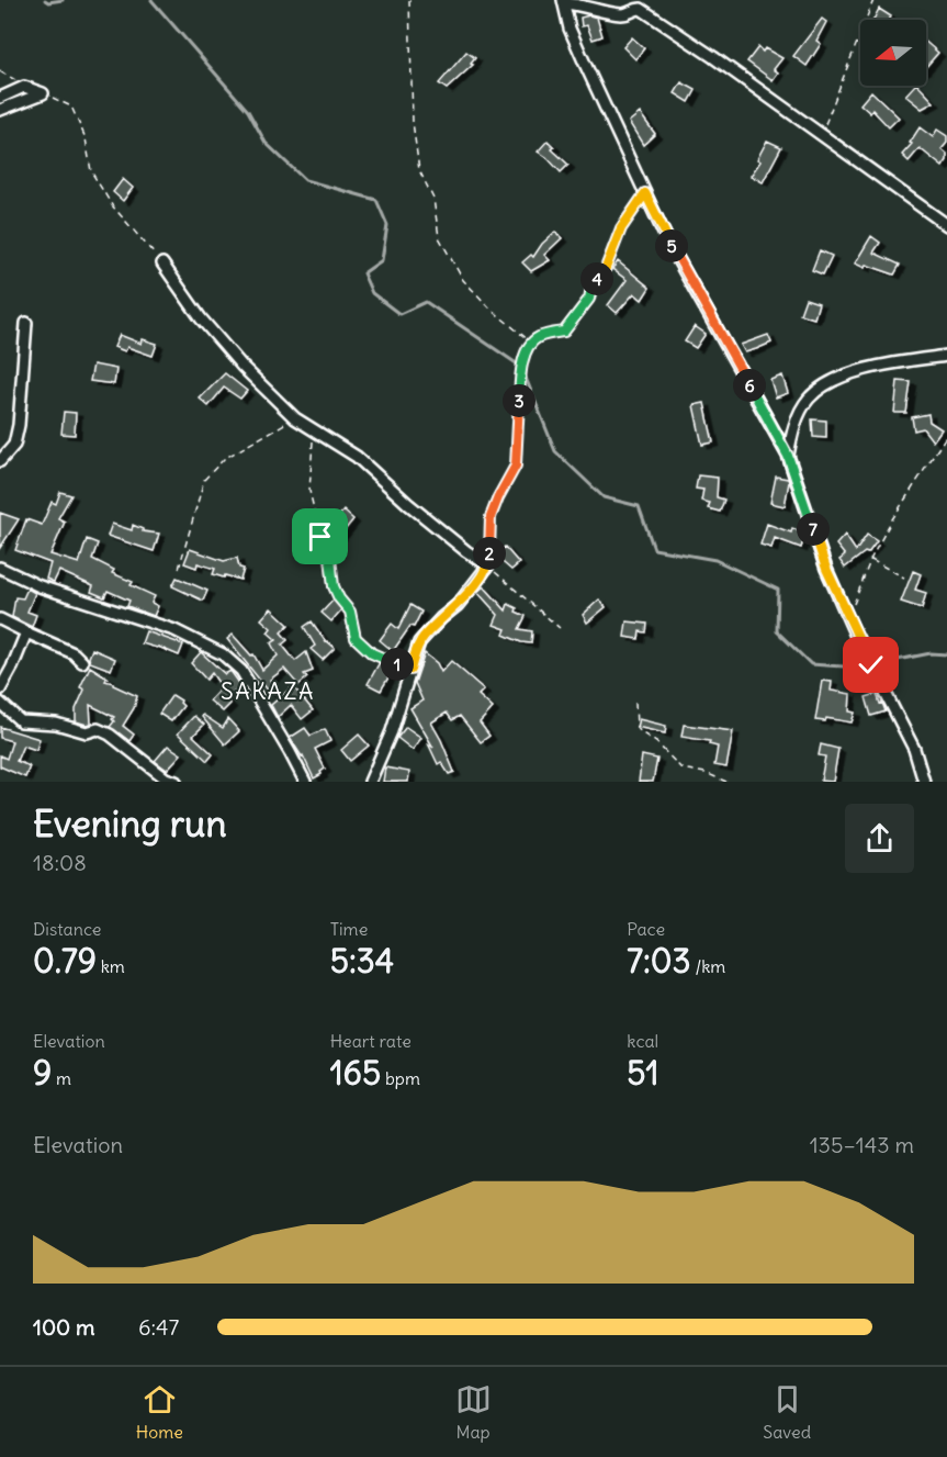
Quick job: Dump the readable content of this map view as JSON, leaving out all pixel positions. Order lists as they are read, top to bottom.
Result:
{
  "districts": ["SAKAZA"],
  "north": "left",
  "page": {
    "pins": [
      "5",
      "4",
      "6",
      "3",
      "7",
      "2",
      "1"
    ],
    "heading": ["Evening run", "18:08"],
    "stats": [
      ["Distance", "0.79 km"],
      ["Time", "5:34"],
      ["Pace", "7:03 /km"],
      ["Elevation", "9 m"],
      ["Heart rate", "165 bpm"],
      ["kcal", "51"]
    ],
    "chart": ["Elevation", "135–143 m"],
    "list": [
      {
        "name": "100 m",
        "note": "6:47"
      }
    ],
    "tabs": ["Home", "Map", "Saved"]
  }
}
